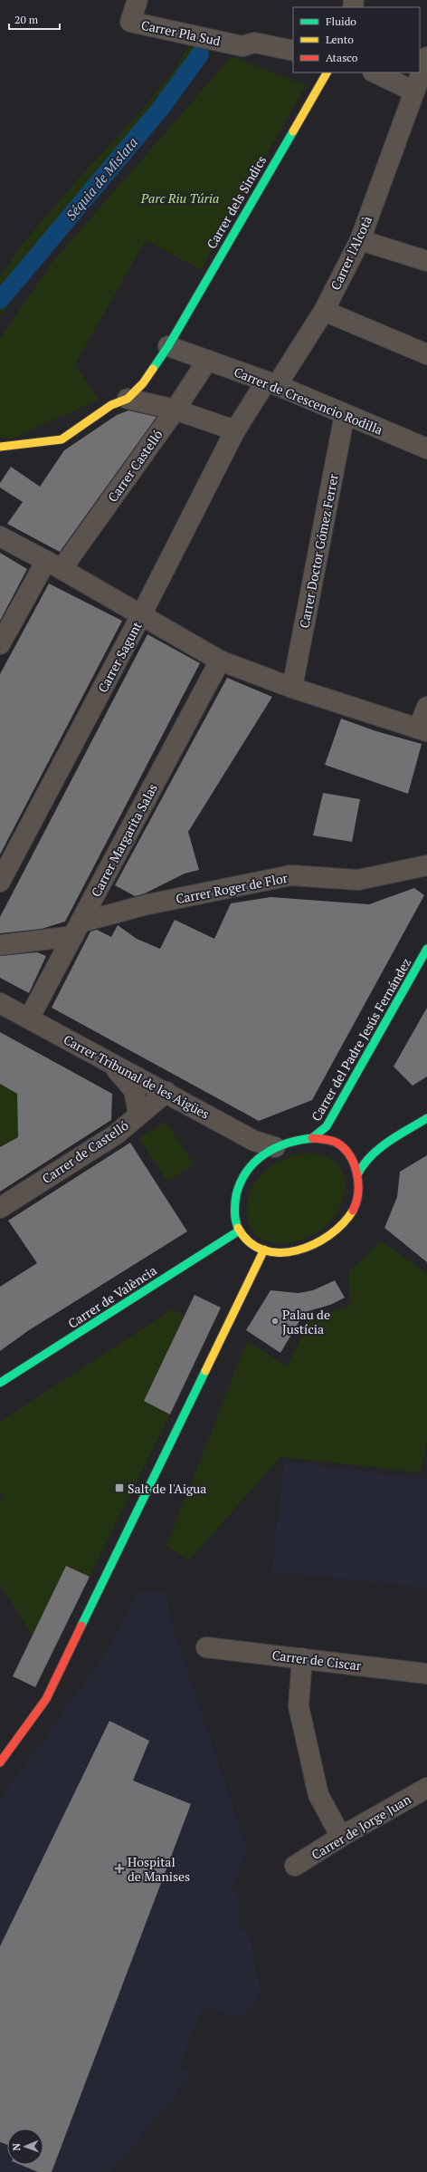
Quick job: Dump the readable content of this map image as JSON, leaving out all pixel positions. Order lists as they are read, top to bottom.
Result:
{
  "streets": {
    "main road": ["Carrer dels Sindics", "Carrer del Padre Jesús Fernández", "Carrer de València"],
    "street": [
      "Carrer Pla Sud",
      "Carrer l'Alcotà",
      "Carrer de Crescencio Rodilla",
      "Carrer Castelló",
      "Carrer Doctor Gómez Ferrer",
      "Carrer Sagunt",
      "Carrer Margarita Salas",
      "Carrer Roger de Flor",
      "Carrer Tribunal de les Aigües",
      "Carrer de Castelló",
      "Carrer de Ciscar",
      "Carrer de Jorge Juan"
    ]
  },
  "crossings": [
    ["Carrer dels Sindics", "Carrer de Crescencio Rodilla"],
    ["Carrer l'Alcotà", "Carrer de Crescencio Rodilla"],
    ["Carrer l'Alcotà", "Carrer Sagunt"],
    ["Carrer de Crescencio Rodilla", "Carrer Castelló"],
    ["Carrer de Crescencio Rodilla", "Carrer Doctor Gómez Ferrer"],
    ["Carrer de Crescencio Rodilla", "Carrer Sagunt"],
    ["Carrer Margarita Salas", "Carrer Roger de Flor"],
    ["Carrer Margarita Salas", "Carrer Tribunal de les Aigües"],
    ["Carrer del Padre Jesús Fernández", "Carrer Tribunal de les Aigües"],
    ["Carrer del Padre Jesús Fernández", "Carrer de València"],
    ["Carrer Tribunal de les Aigües", "Carrer de Castelló"],
    ["Carrer Tribunal de les Aigües", "Carrer de València"]
  ],
  "water": ["Séquia de Mislata"],
  "parks": ["Parc Riu Túria"],
  "places": {
    "other": ["Palau de Justícia"],
    "transit": ["Salt de l'Aigua"],
    "health": ["Hospital de Manises"]
  },
  "legend": ["Fluido", "Lento", "Atasco"],
  "scale_bar": "20 m",
  "north": "left"
}
